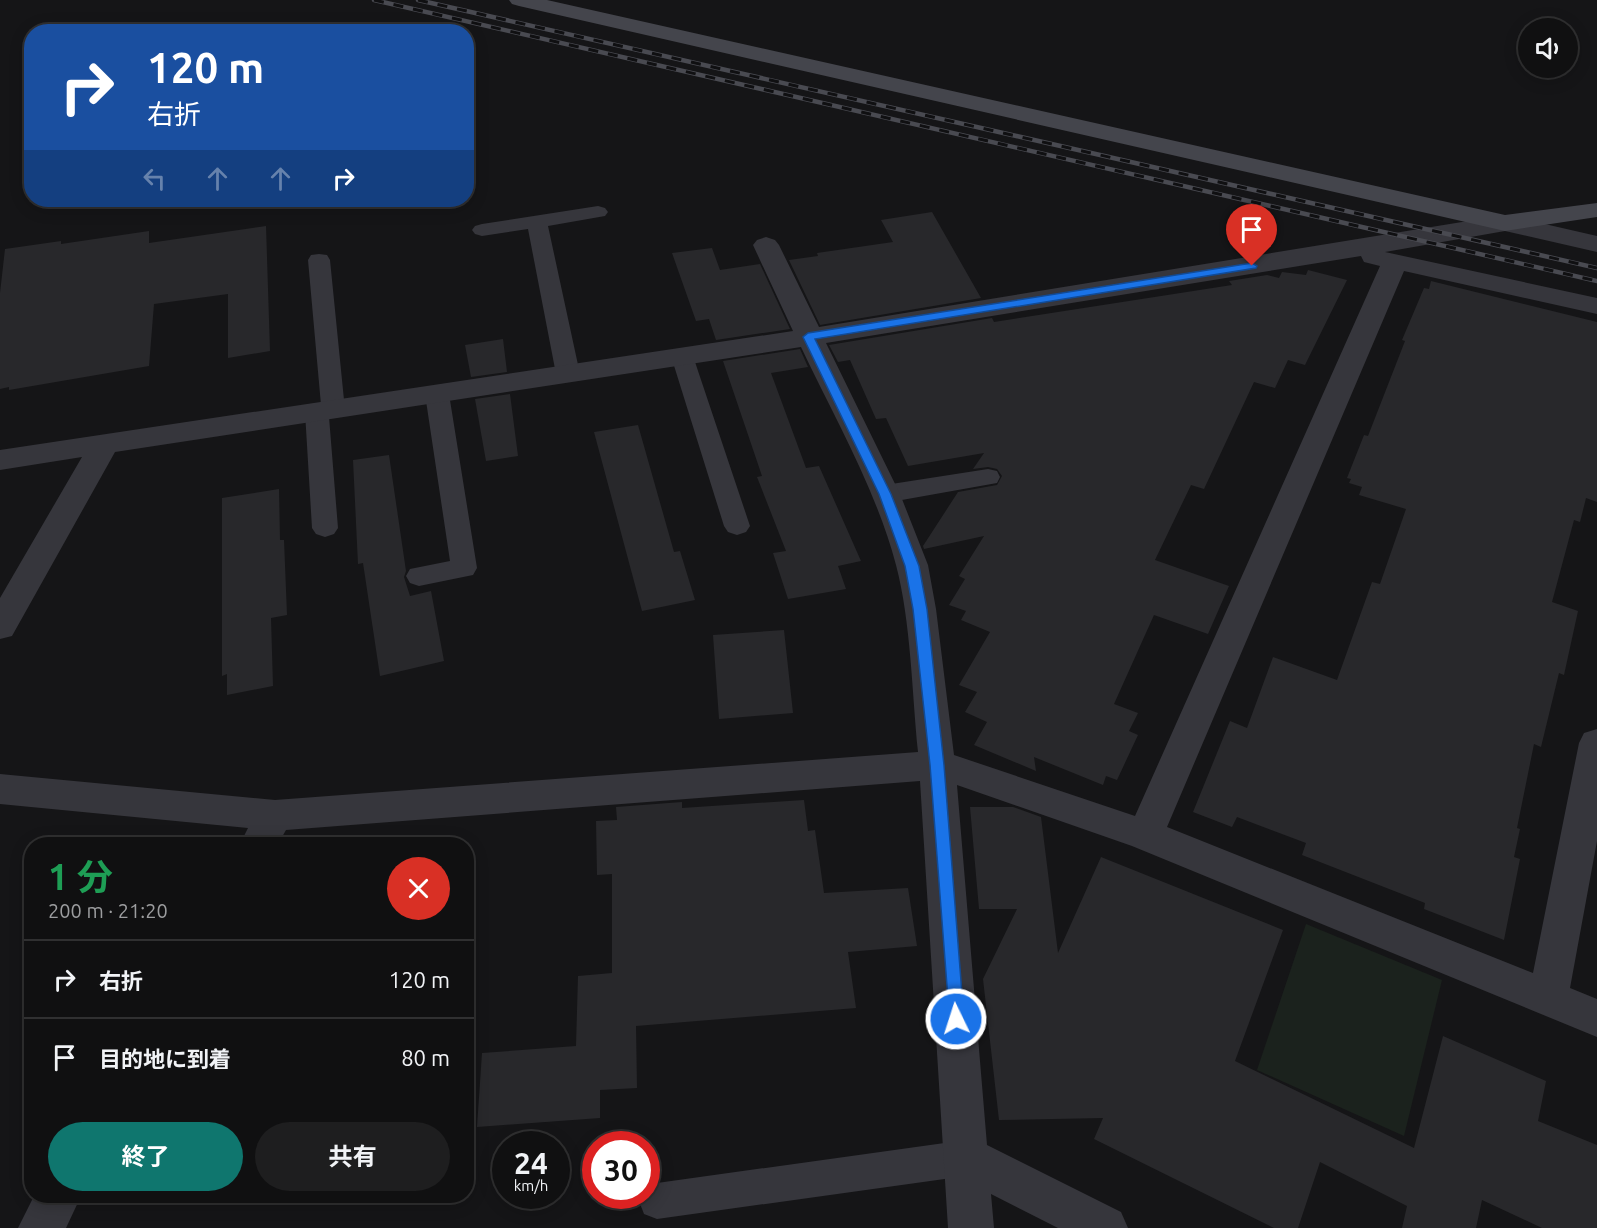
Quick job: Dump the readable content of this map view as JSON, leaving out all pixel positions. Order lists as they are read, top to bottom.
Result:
{
  "page": {
    "turn": ["120 m", "右折"],
    "heading": ["1 分", "200 m · 21:20"],
    "list": [
      {
        "name": "右折",
        "value": "120 m"
      },
      {
        "name": "目的地に到着",
        "value": "80 m"
      }
    ],
    "buttons": ["終了", "共有"],
    "speed": "24 km/h",
    "limit": "30"
  }
}
